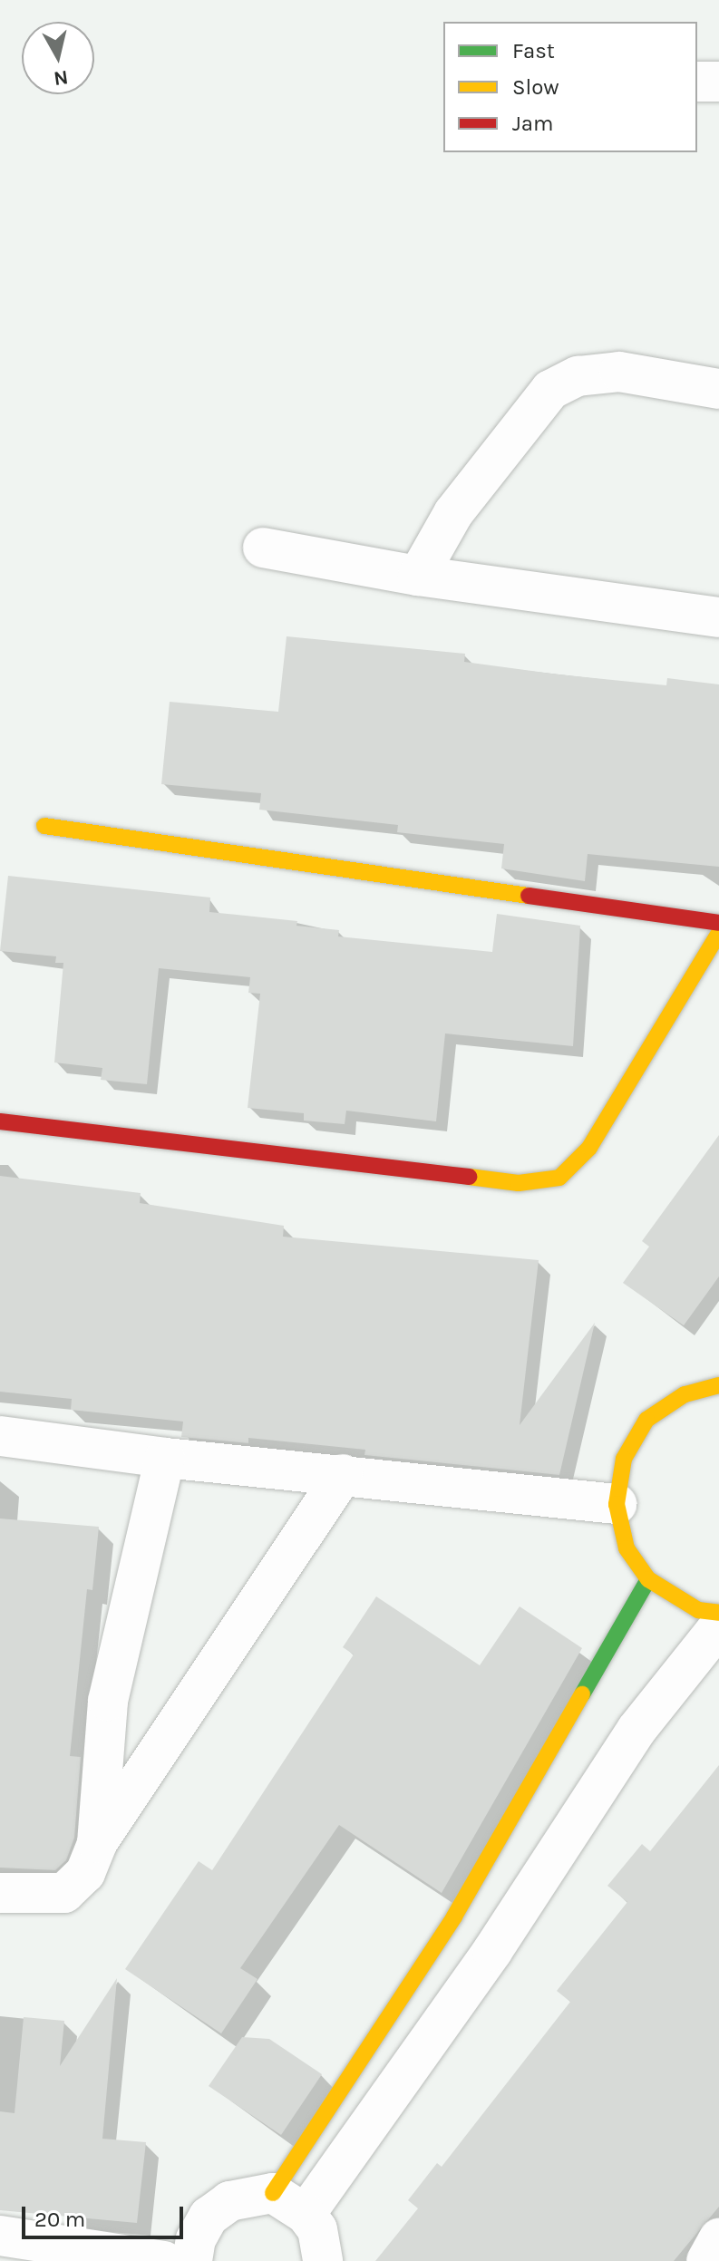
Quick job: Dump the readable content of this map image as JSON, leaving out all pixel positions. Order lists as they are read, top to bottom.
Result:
{
  "legend": ["Fast", "Slow", "Jam"],
  "scale_bar": "20 m",
  "north": "bottom"
}
